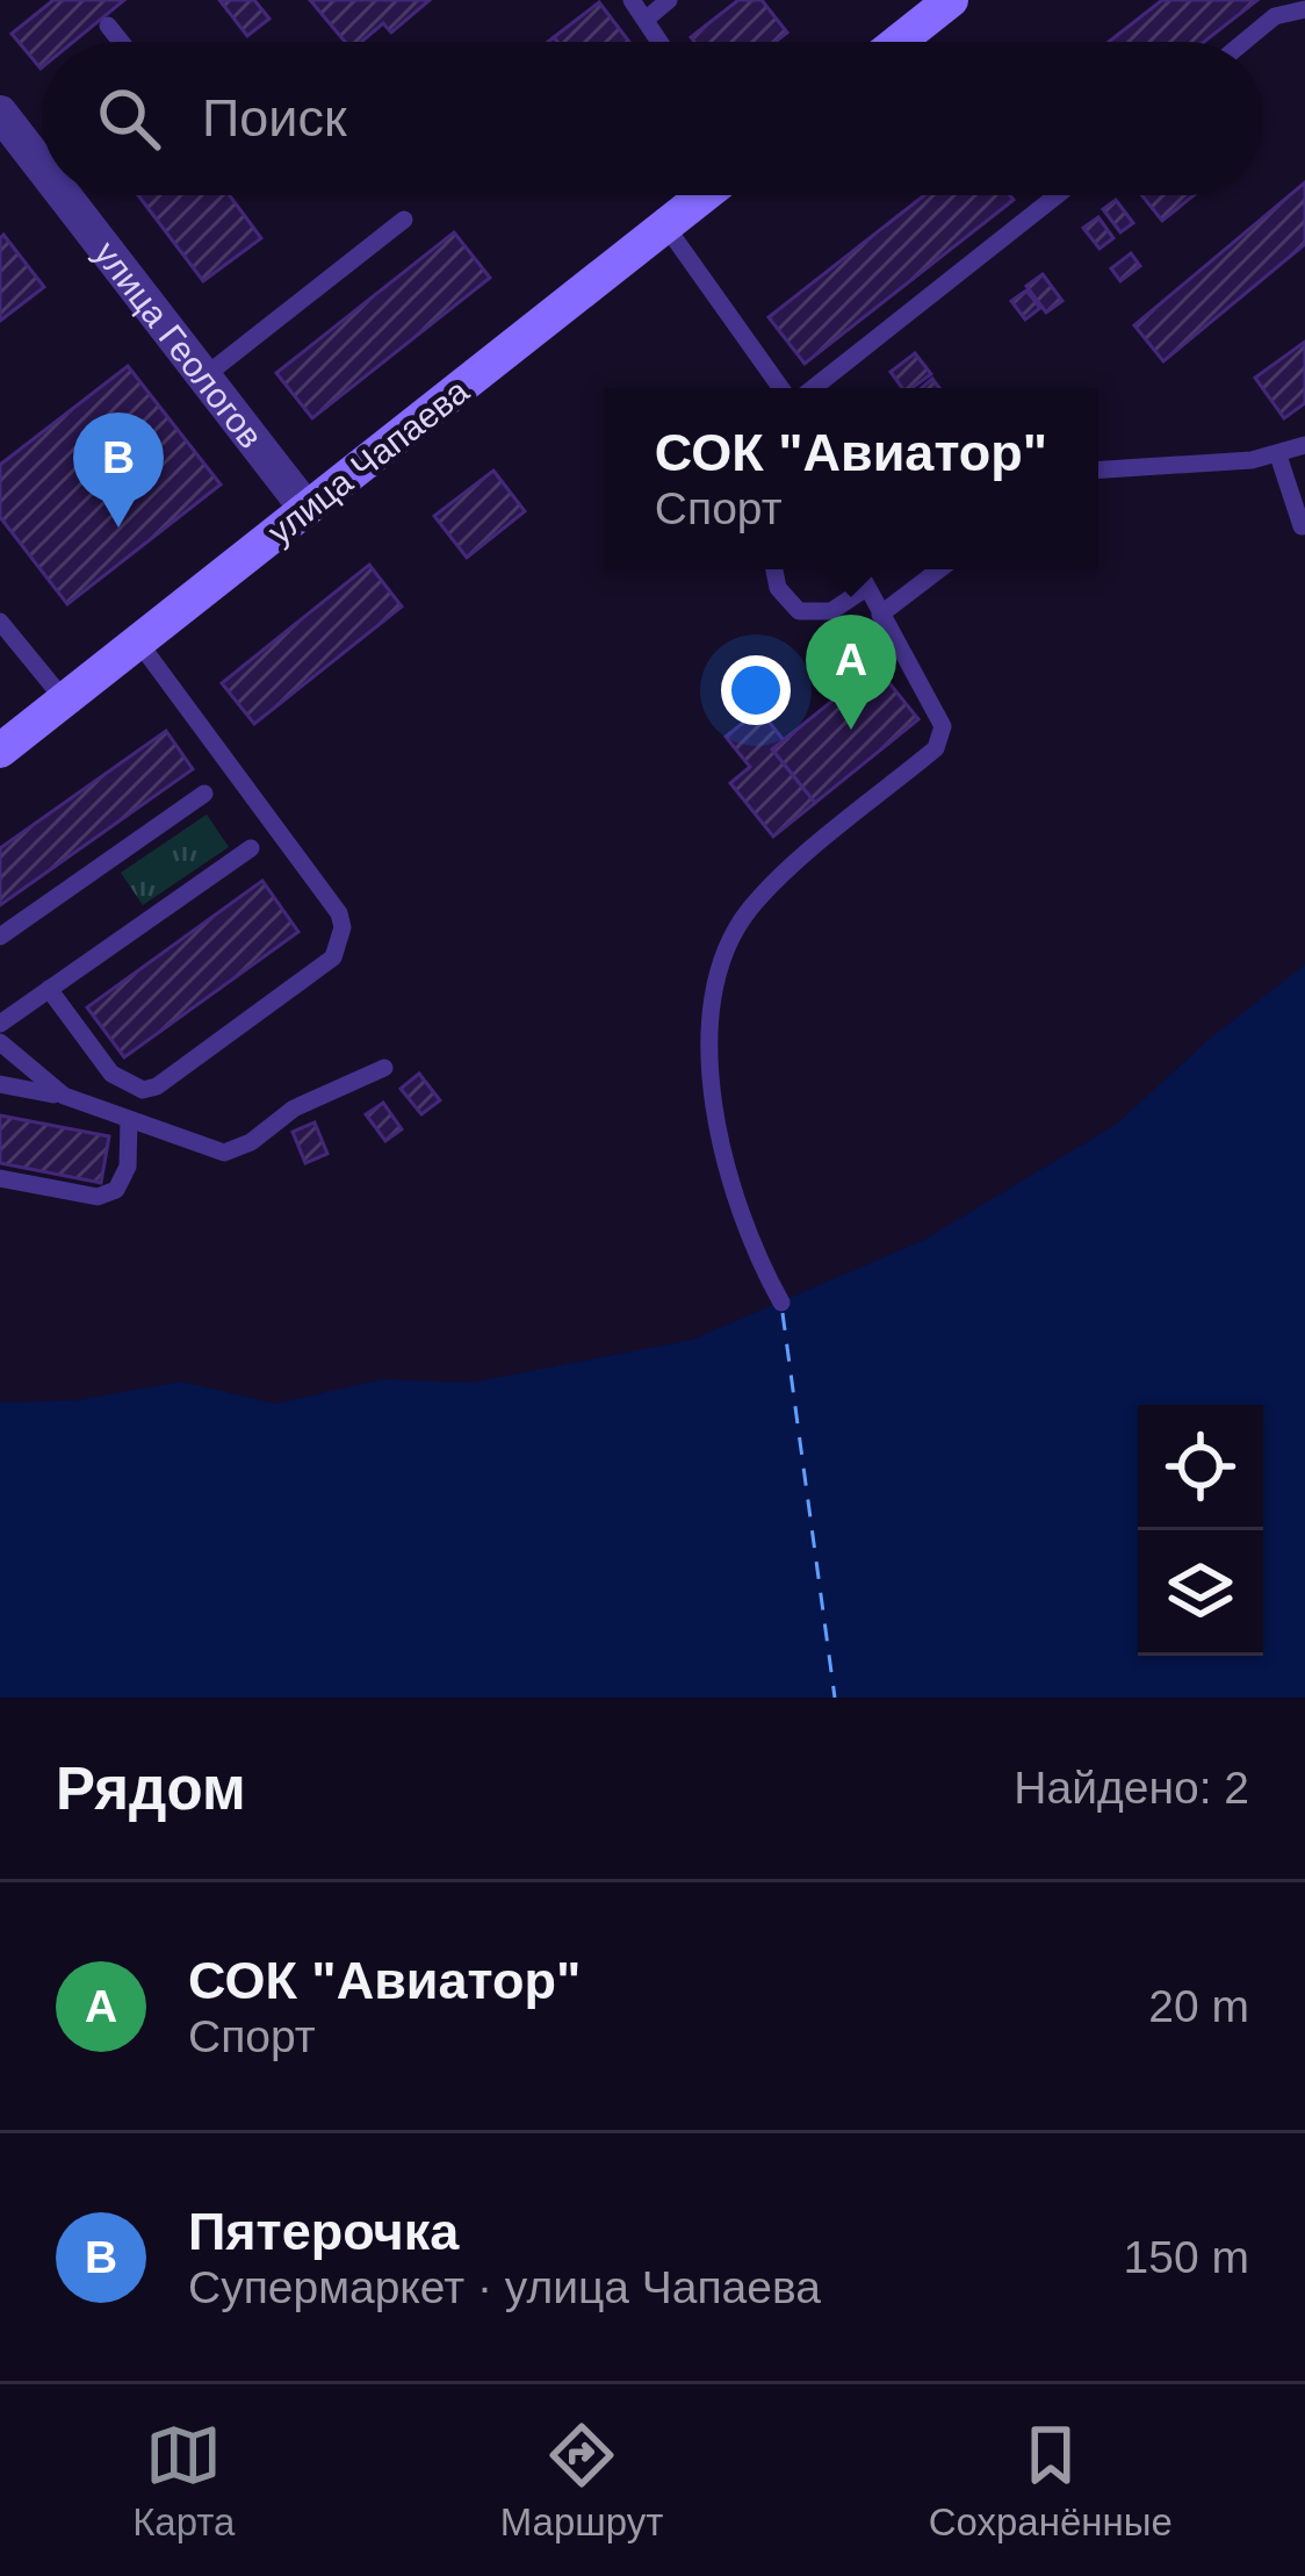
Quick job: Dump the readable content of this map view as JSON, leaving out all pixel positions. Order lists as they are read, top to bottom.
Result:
{
  "streets": {
    "main road": ["улица Чапаева"],
    "street": ["улица Геологов"]
  },
  "crossings": [
    ["улица Геологов", "улица Чапаева"]
  ],
  "page": {
    "search": "Поиск",
    "popup": ["СОК \"Авиатор\"", "Спорт"],
    "pins": ["B", "A"],
    "heading": ["Рядом", "Найдено: 2"],
    "list": [
      {
        "mark": "A",
        "name": "СОК \"Авиатор\"",
        "note": "Спорт",
        "value": "20 m"
      },
      {
        "mark": "B",
        "name": "Пятерочка",
        "note": "Супермаркет · улица Чапаева",
        "value": "150 m"
      }
    ],
    "nav": ["Карта", "Маршрут", "Сохранённые"]
  }
}
